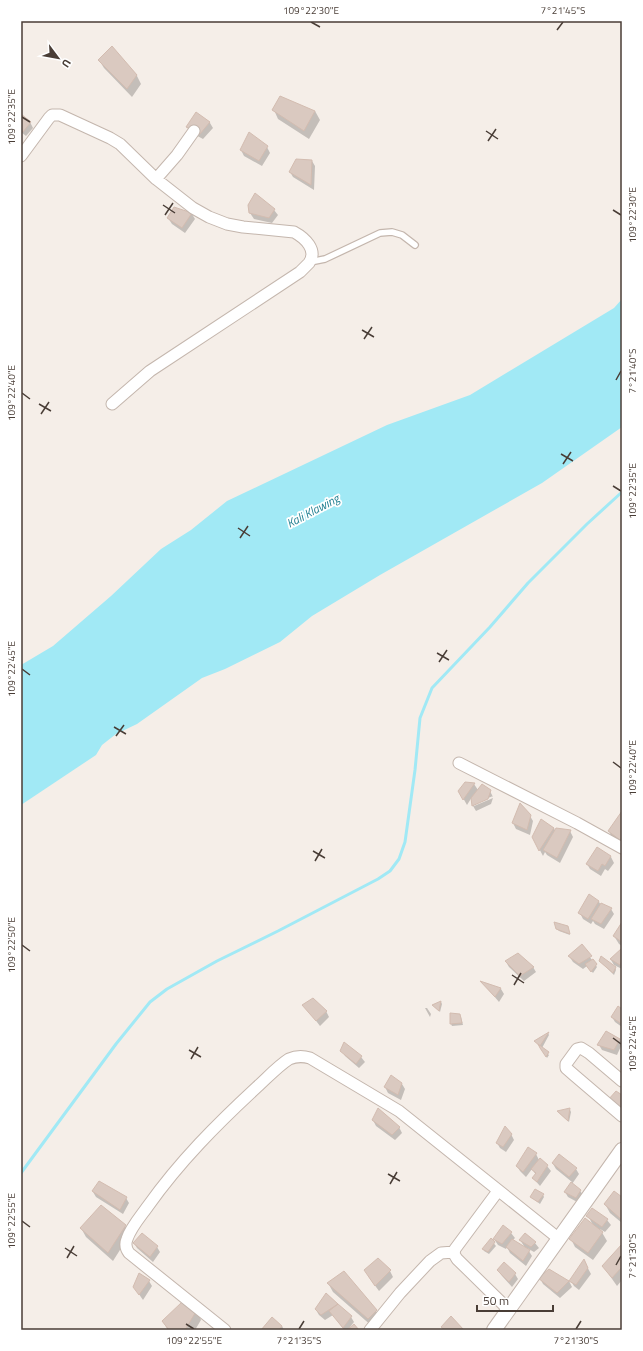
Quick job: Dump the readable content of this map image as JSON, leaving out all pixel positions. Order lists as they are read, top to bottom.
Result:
{
  "water": ["Kali Klawing"],
  "scale_bar": "50 m",
  "north": "bottom right",
  "coordinates": [
    "109°22'30\"E",
    "7°21'45\"S",
    "109°22'35\"E",
    "7°21'40\"S",
    "109°22'40\"E",
    "109°22'45\"E",
    "109°22'50\"E",
    "109°22'55\"E",
    "7°21'30\"S",
    "7°21'35\"S"
  ]
}
